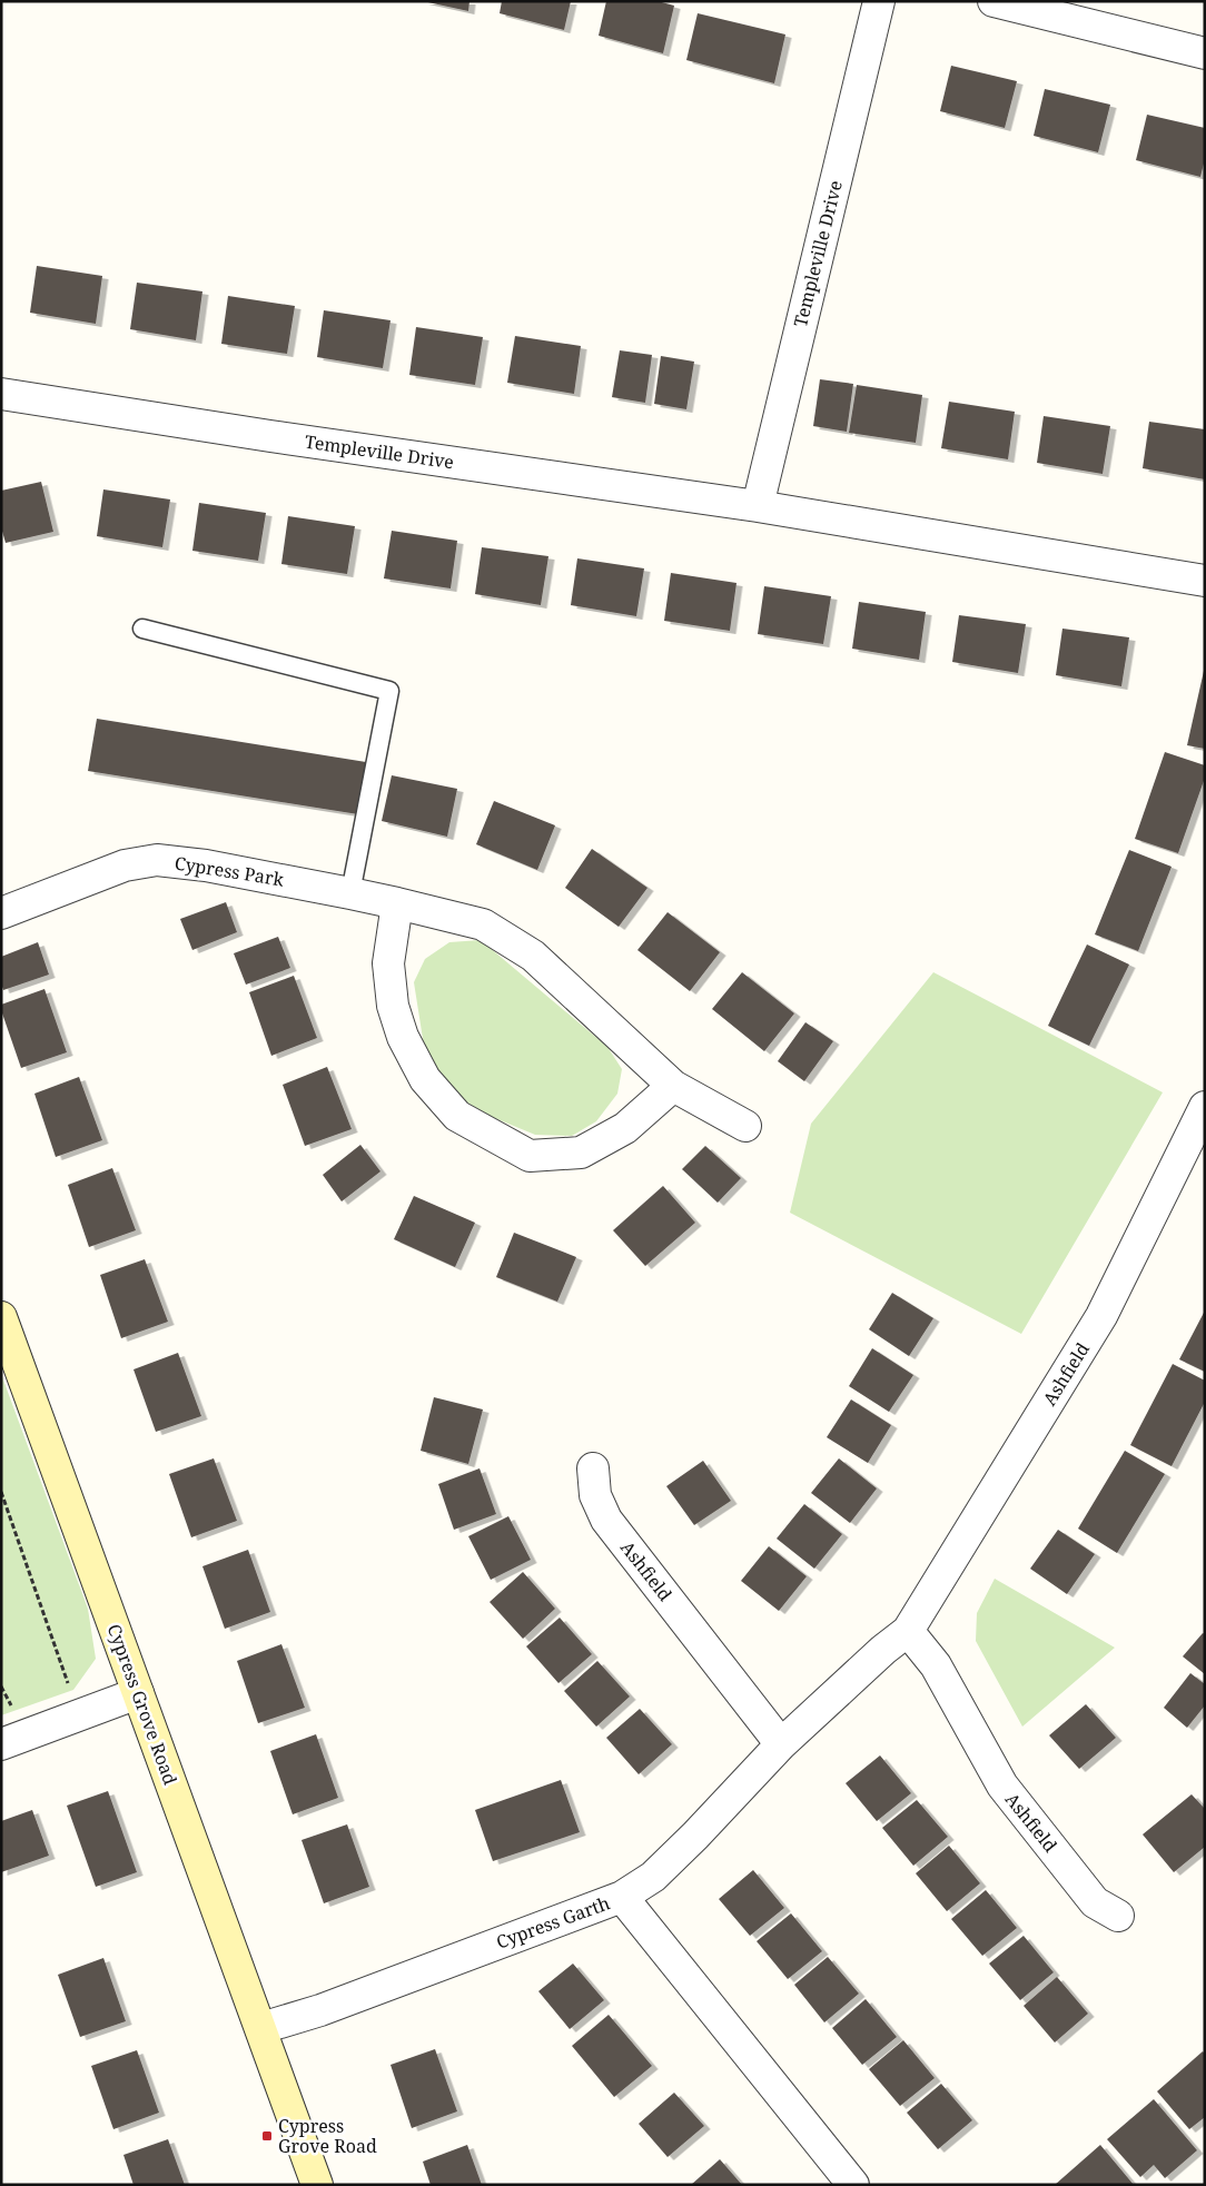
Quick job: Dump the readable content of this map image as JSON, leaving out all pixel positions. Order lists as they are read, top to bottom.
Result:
{
  "streets": {
    "main road": ["Cypress Grove Road"],
    "street": [
      "Templeville Drive",
      "Cypress Park",
      "Ashfield",
      "Cypress Garth"
    ]
  },
  "crossings": [
    ["Ashfield", "Cypress Garth"],
    ["Cypress Grove Road", "Cypress Garth"]
  ],
  "places": {
    "transit": ["Cypress Grove Road"]
  }
}
